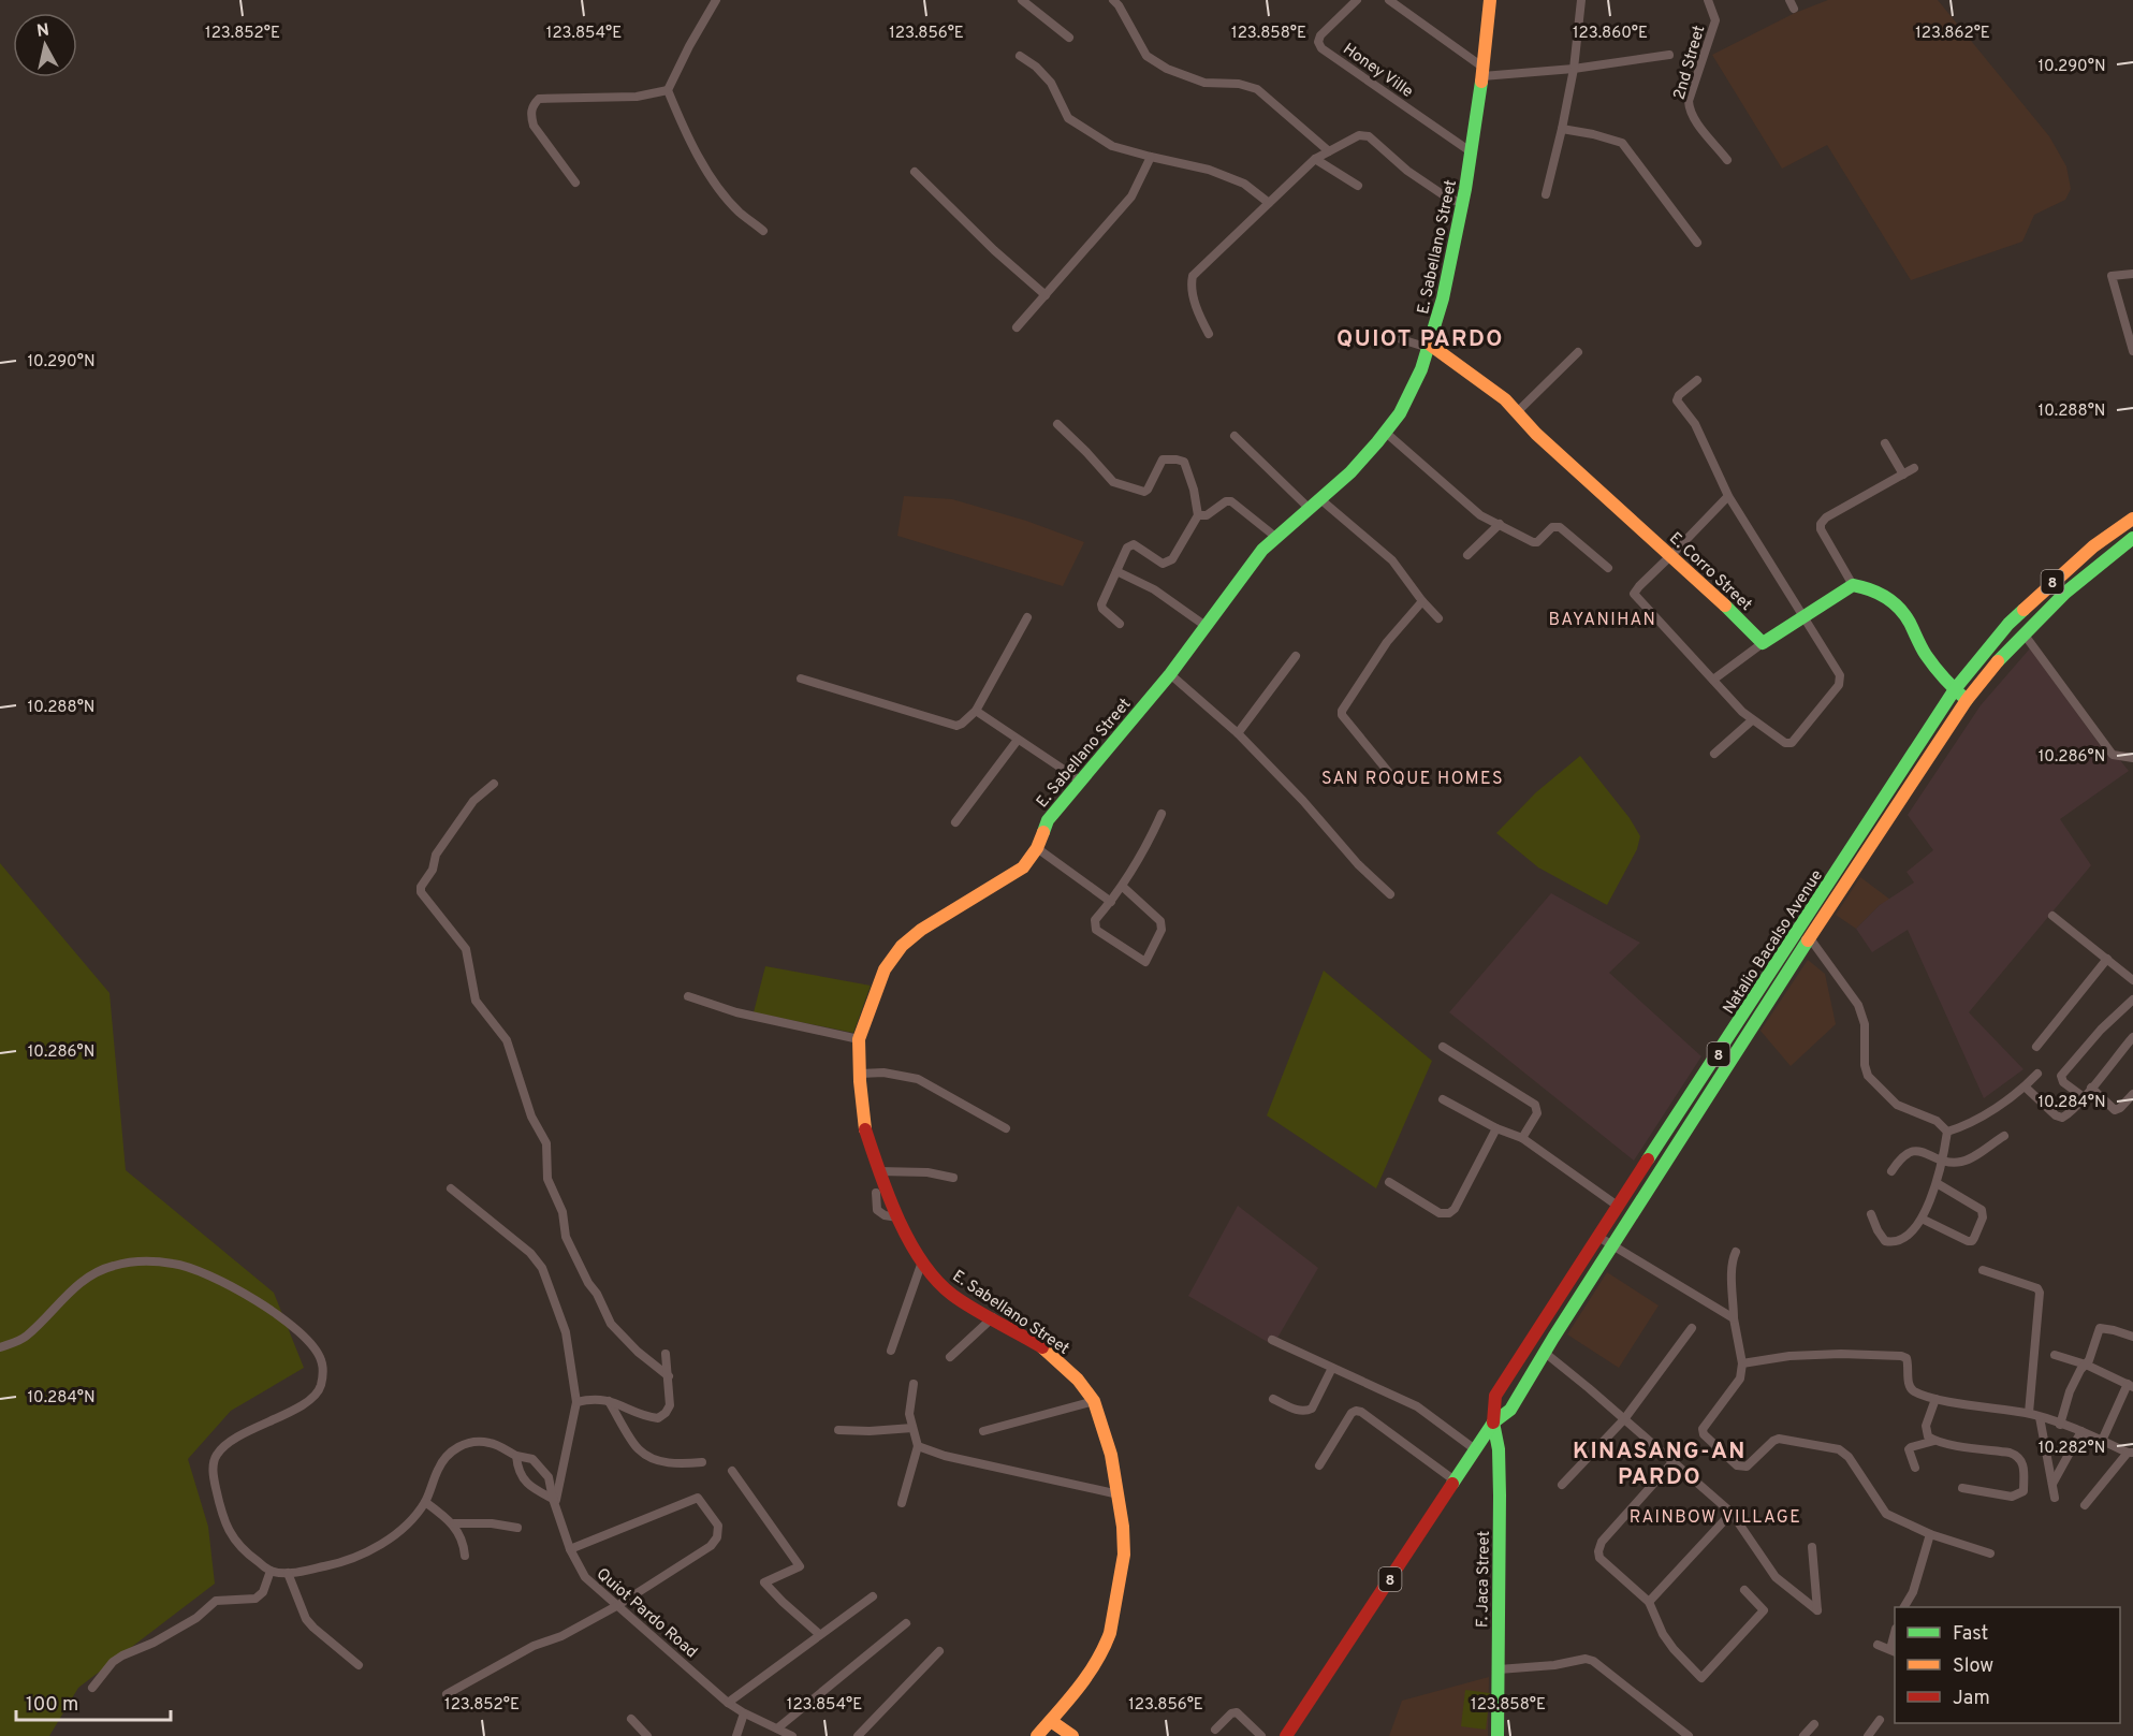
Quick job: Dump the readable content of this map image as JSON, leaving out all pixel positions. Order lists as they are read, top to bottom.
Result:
{
  "streets": {
    "street": [
      "2nd Street",
      "Honey Ville",
      "E. Sabellano Street",
      "E. Corro Street",
      "8",
      "Natalio Bacalso Avenue",
      "F. Jaca Street",
      "Quiot Pardo Road"
    ]
  },
  "crossings": [
    ["Honey Ville", "E. Sabellano Street"],
    ["E. Sabellano Street", "E. Corro Street"],
    ["Natalio Bacalso Avenue", "F. Jaca Street"]
  ],
  "districts": [
    "QUIOT PARDO",
    "BAYANIHAN",
    "SAN ROQUE HOMES",
    "KINASANG-AN PARDO",
    "RAINBOW VILLAGE"
  ],
  "legend": ["Fast", "Slow", "Jam"],
  "scale_bar": "100 m",
  "north": "top",
  "coordinates": [
    "123.852°E",
    "123.854°E",
    "123.856°E",
    "123.858°E",
    "123.860°E",
    "123.862°E",
    "10.290°N",
    "10.288°N",
    "10.286°N",
    "10.284°N",
    "10.282°N"
  ]
}
